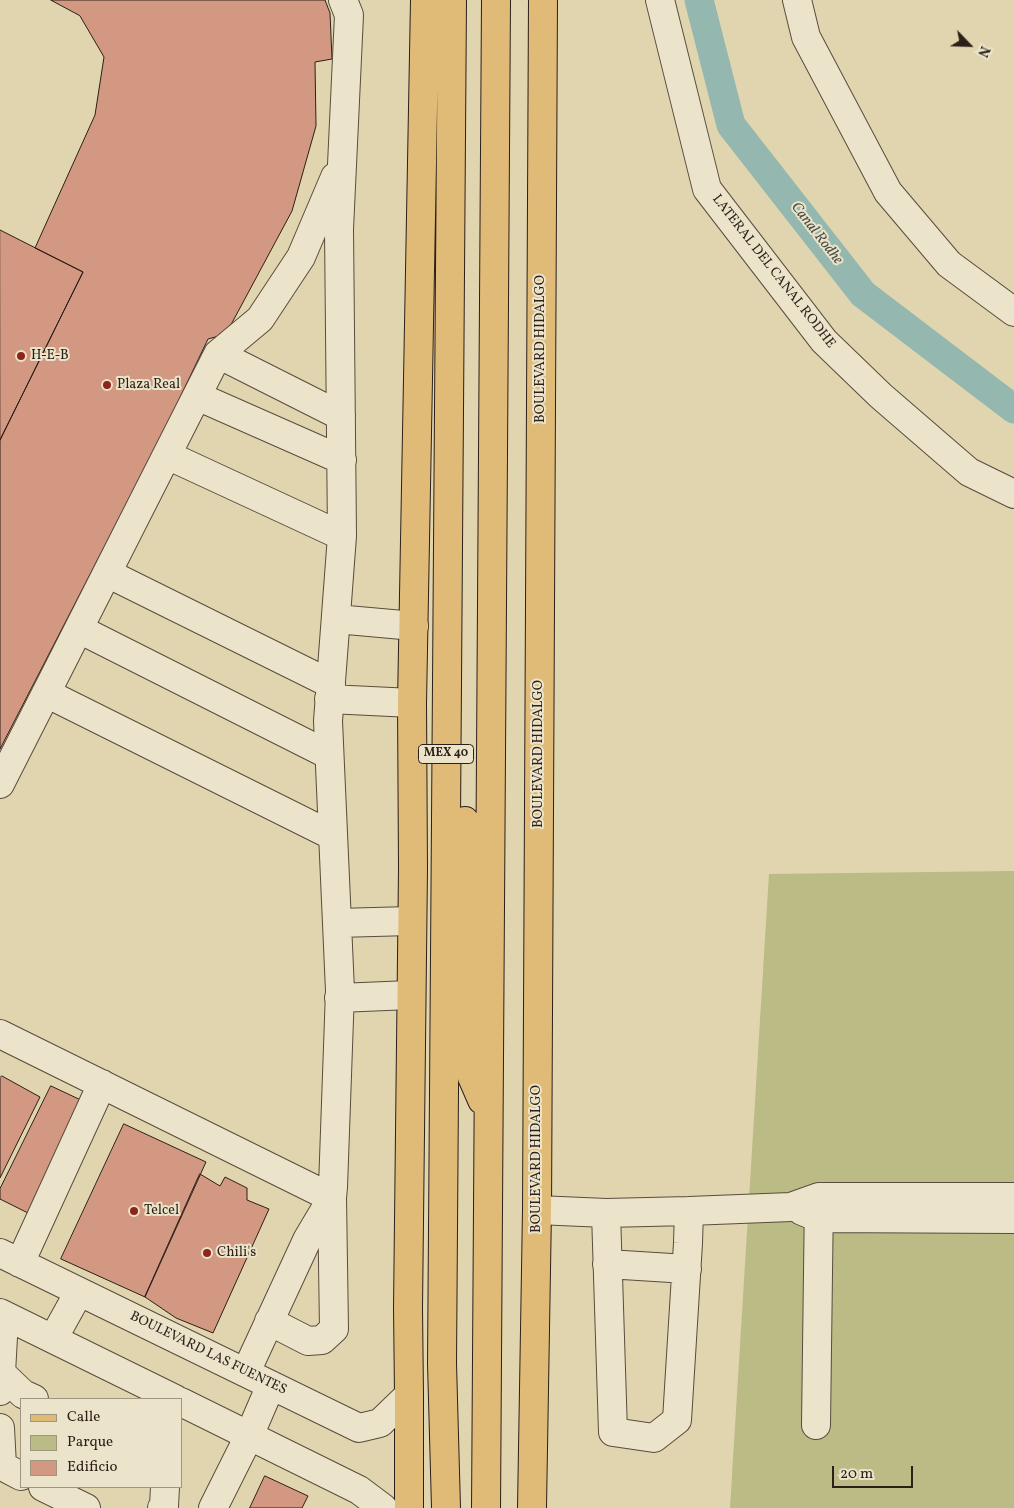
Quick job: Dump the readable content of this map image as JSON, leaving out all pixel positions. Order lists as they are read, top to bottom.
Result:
{
  "streets": {
    "main road": ["BOULEVARD HIDALGO", "MEX 40"],
    "street": ["LATERAL DEL CANAL RODHE", "BOULEVARD LAS FUENTES"]
  },
  "water": ["Canal Rodhe"],
  "places": [
    "H-E-B",
    "Plaza Real",
    "Telcel",
    "Chili's"
  ],
  "legend": ["Calle", "Parque", "Edificio"],
  "scale_bar": "20 m",
  "north": "bottom right"
}
